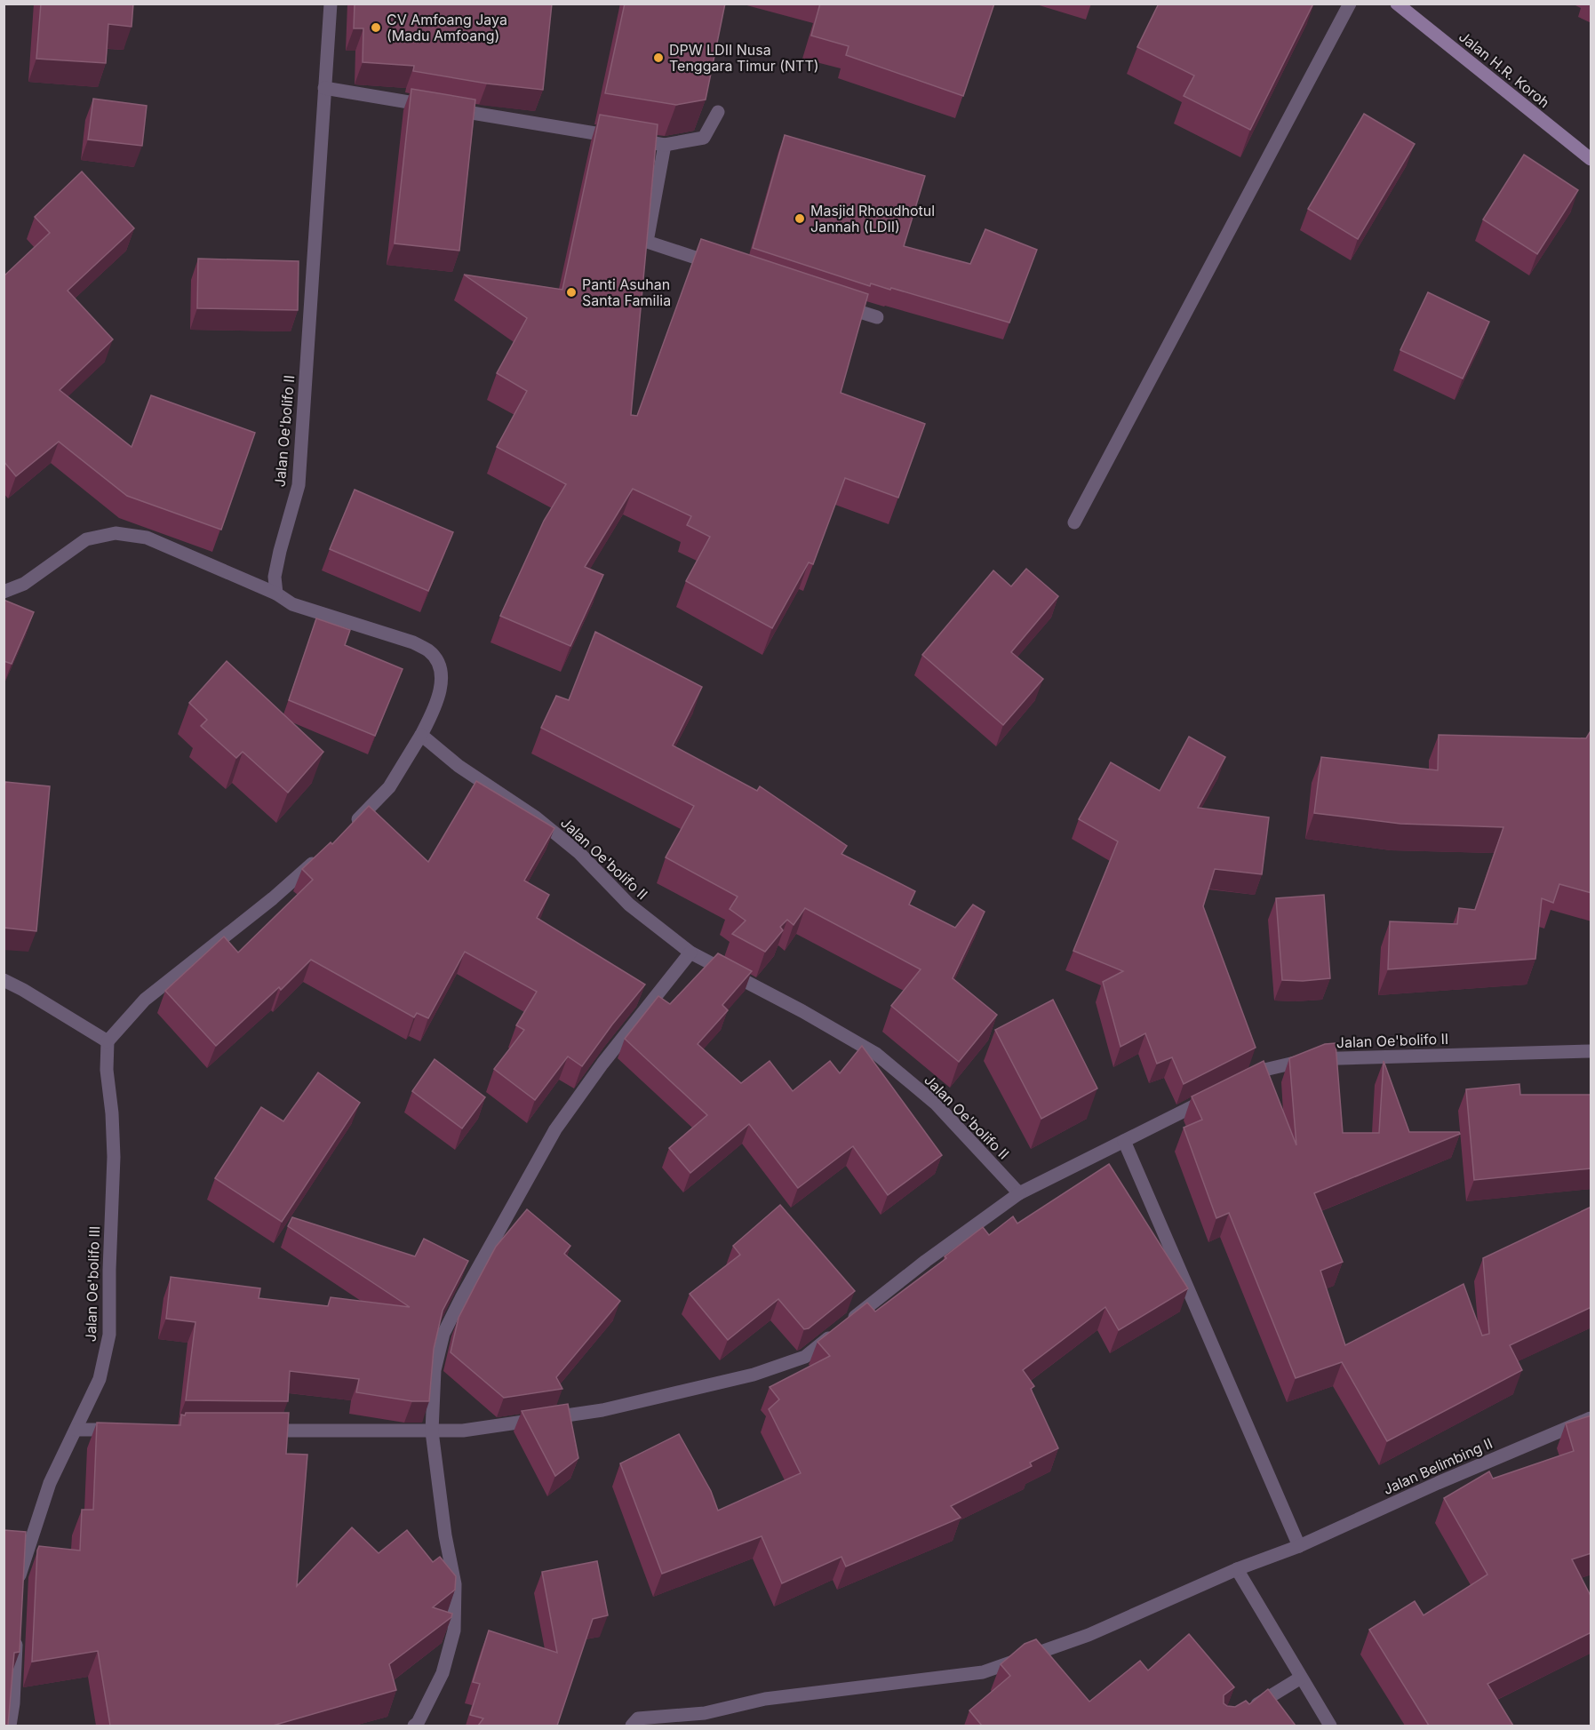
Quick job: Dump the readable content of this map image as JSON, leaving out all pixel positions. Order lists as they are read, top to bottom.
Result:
{
  "streets": {
    "main road": ["Jalan H.R. Koroh"],
    "street": ["Jalan Oe'bolifo II", "Jalan Oe'bolifo III", "Jalan Belimbing II"]
  },
  "places": [
    "CV Amfoang Jaya (Madu Amfoang)",
    "DPW LDII Nusa Tenggara Timur (NTT)",
    "Masjid Rhoudhotul Jannah (LDII)",
    "Panti Asuhan Santa Familia"
  ]
}
